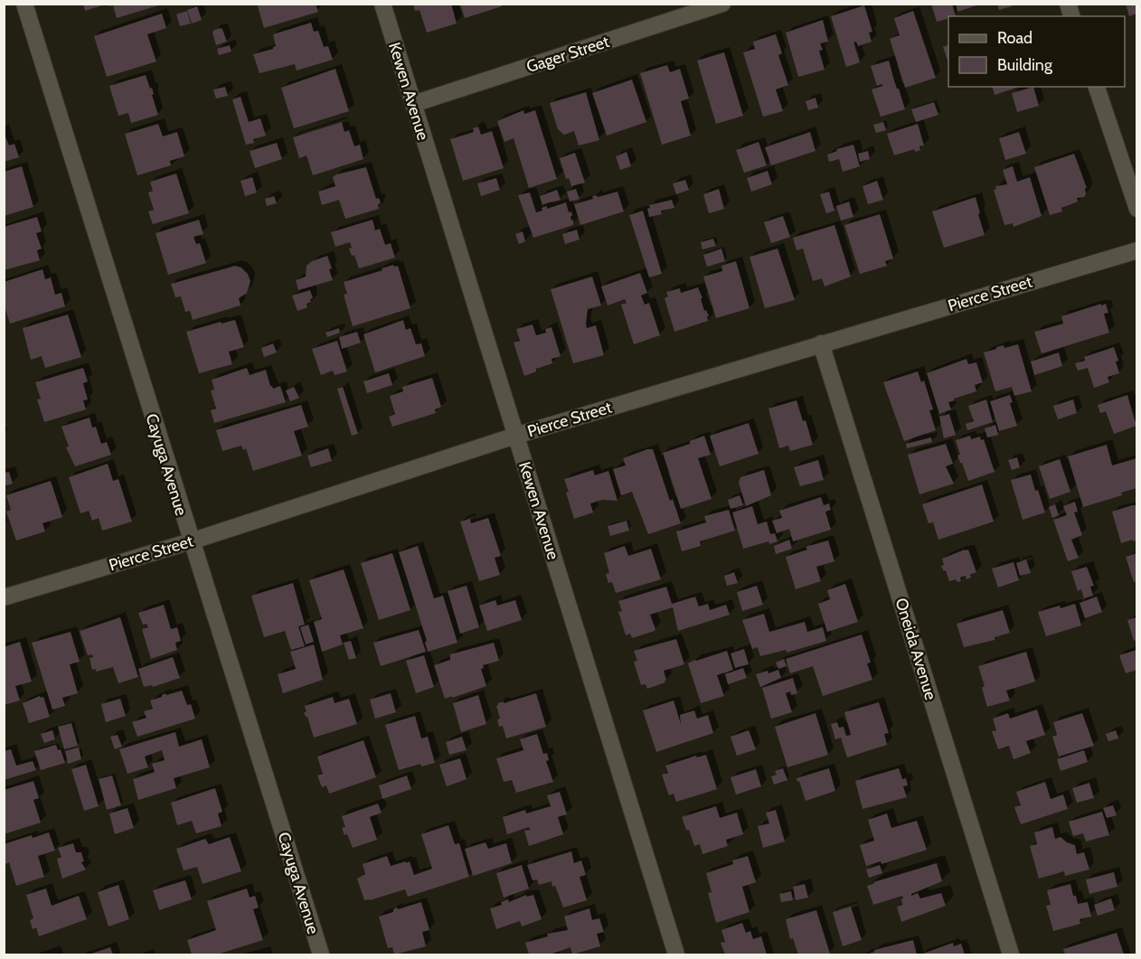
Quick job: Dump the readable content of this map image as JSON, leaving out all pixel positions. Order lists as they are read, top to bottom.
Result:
{
  "streets": {
    "street": [
      "Gager Street",
      "Kewen Avenue",
      "Pierce Street",
      "Cayuga Avenue",
      "Oneida Avenue"
    ]
  },
  "crossings": [
    ["Gager Street", "Kewen Avenue"],
    ["Kewen Avenue", "Pierce Street"],
    ["Pierce Street", "Cayuga Avenue"],
    ["Pierce Street", "Oneida Avenue"]
  ],
  "legend": ["Road", "Building"]
}
